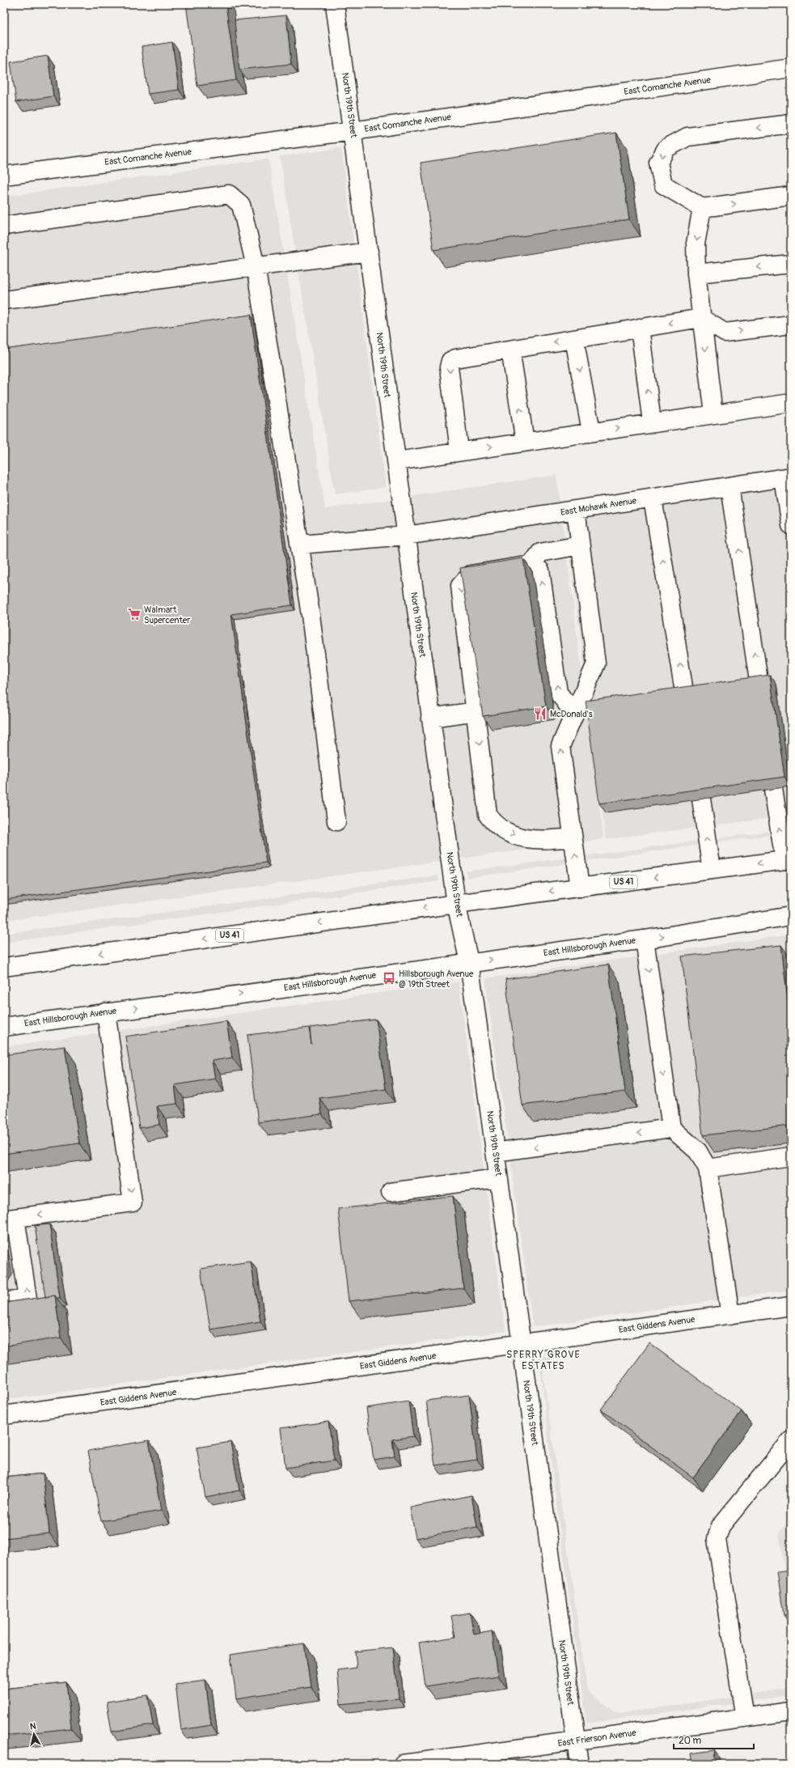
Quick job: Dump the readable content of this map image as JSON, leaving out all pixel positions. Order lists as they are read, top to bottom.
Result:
{
  "streets": {
    "street": [
      "East Comanche Avenue",
      "North 19th Street",
      "East Mohawk Avenue",
      "US 41",
      "East Hillsborough Avenue",
      "East Giddens Avenue",
      "East Frierson Avenue"
    ]
  },
  "crossings": [
    ["East Comanche Avenue", "North 19th Street"],
    ["North 19th Street", "East Mohawk Avenue"],
    ["North 19th Street", "US 41"],
    ["North 19th Street", "East Hillsborough Avenue"],
    ["North 19th Street", "East Giddens Avenue"],
    ["North 19th Street", "East Frierson Avenue"]
  ],
  "districts": ["SPERRY GROVE ESTATES"],
  "places": {
    "supermarket": ["Walmart Supercenter"],
    "restaurant": ["McDonald's"],
    "bus stop": ["Hillsborough Avenue @ 19th Street"]
  },
  "scale_bar": "20 m",
  "north": "top"
}
